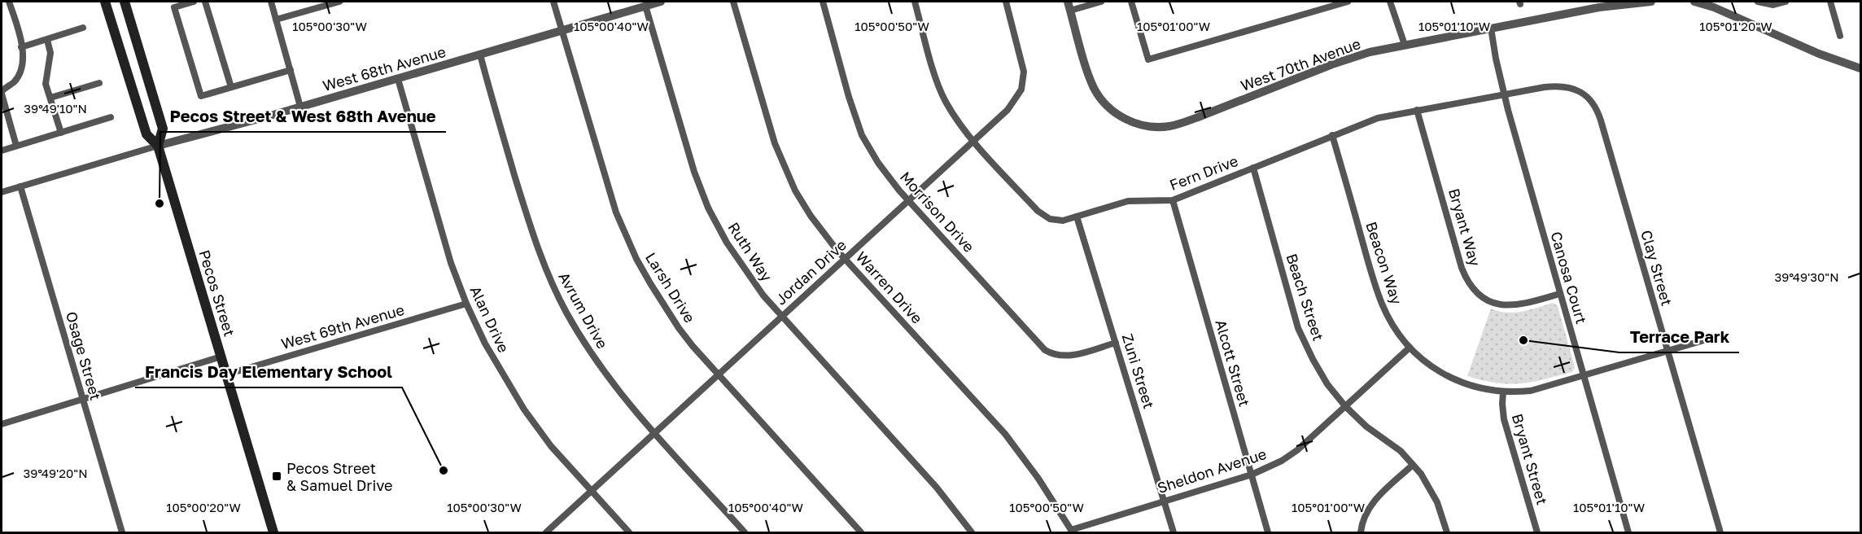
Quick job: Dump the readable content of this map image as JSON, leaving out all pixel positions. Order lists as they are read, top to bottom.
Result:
{
  "streets": {
    "main road": ["Pecos Street"],
    "street": [
      "West 70th Avenue",
      "West 68th Avenue",
      "Fern Drive",
      "Morrison Drive",
      "Bryant Way",
      "Ruth Way",
      "Beacon Way",
      "Clay Street",
      "Jordan Drive",
      "Canosa Court",
      "Larsh Drive",
      "Warren Drive",
      "Beach Street",
      "Avrum Drive",
      "Alan Drive",
      "West 69th Avenue",
      "Osage Street",
      "Alcott Street",
      "Zuni Street",
      "Bryant Street",
      "Sheldon Avenue"
    ]
  },
  "crossings": [
    ["West 70th Avenue", "Canosa Court"],
    ["West 68th Avenue", "Ruth Way"],
    ["West 68th Avenue", "Larsh Drive"],
    ["West 68th Avenue", "Pecos Street"],
    ["West 68th Avenue", "Avrum Drive"],
    ["West 68th Avenue", "Alan Drive"],
    ["West 68th Avenue", "Osage Street"],
    ["Fern Drive", "Bryant Way"],
    ["Fern Drive", "Beacon Way"],
    ["Fern Drive", "Clay Street"],
    ["Fern Drive", "Jordan Drive"],
    ["Fern Drive", "Canosa Court"],
    ["Fern Drive", "Beach Street"],
    ["Fern Drive", "Alcott Street"],
    ["Fern Drive", "Zuni Street"],
    ["Morrison Drive", "Jordan Drive"],
    ["Morrison Drive", "Zuni Street"],
    ["Bryant Way", "Canosa Court"],
    ["Ruth Way", "Jordan Drive"],
    ["Beacon Way", "Clay Street"],
    ["Beacon Way", "Canosa Court"],
    ["Beacon Way", "Bryant Street"],
    ["Beacon Way", "Sheldon Avenue"],
    ["Clay Street", "Canosa Court"],
    ["Jordan Drive", "Larsh Drive"],
    ["Jordan Drive", "Warren Drive"],
    ["Jordan Drive", "Avrum Drive"],
    ["Jordan Drive", "Alan Drive"],
    ["Warren Drive", "Sheldon Avenue"],
    ["Pecos Street", "West 69th Avenue"],
    ["Beach Street", "Sheldon Avenue"],
    ["Alan Drive", "West 69th Avenue"],
    ["Alcott Street", "Sheldon Avenue"],
    ["Zuni Street", "Sheldon Avenue"]
  ],
  "places": {
    "other": ["Pecos Street & West 68th Avenue", "Terrace Park", "Francis Day Elementary School"],
    "transit": ["Pecos Street & Samuel Drive"]
  },
  "coordinates": [
    "105°00'30\"W",
    "105°00'40\"W",
    "105°00'50\"W",
    "105°01'00\"W",
    "105°01'10\"W",
    "105°01'20\"W",
    "39°49'10\"N",
    "39°49'30\"N",
    "39°49'20\"N",
    "105°00'20\"W"
  ]
}
